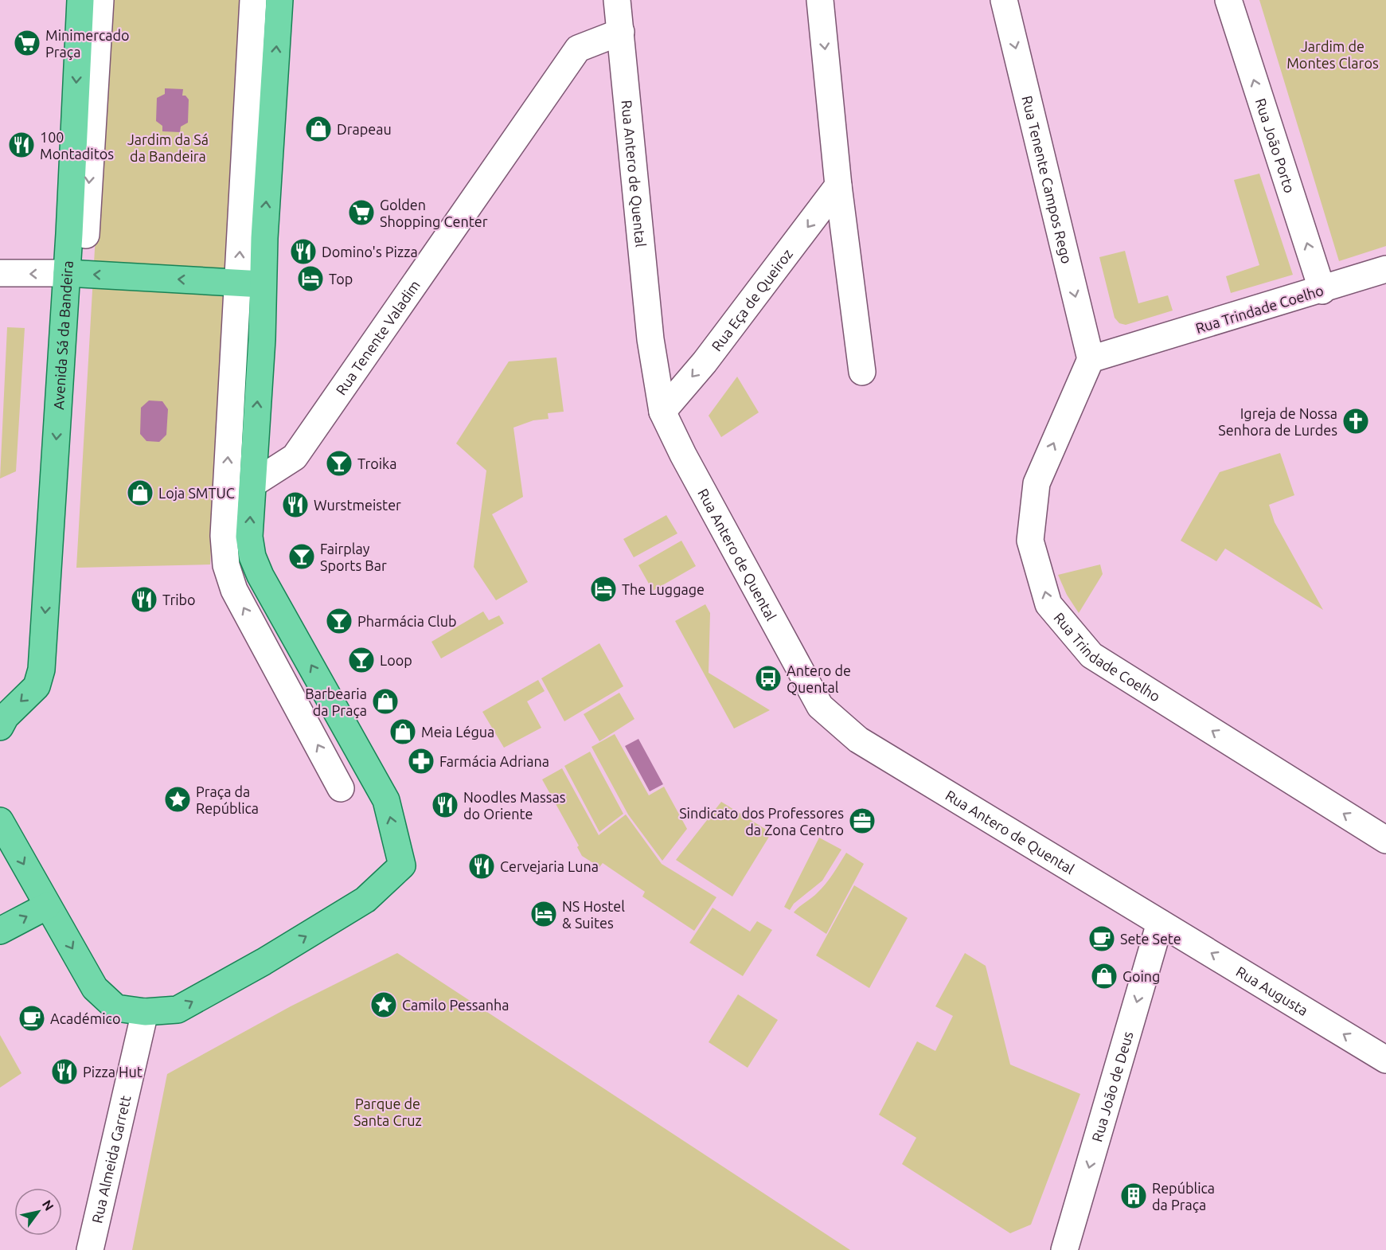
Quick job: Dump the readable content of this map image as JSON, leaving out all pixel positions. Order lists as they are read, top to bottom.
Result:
{
  "streets": {
    "main road": ["Avenida Sá da Bandeira"],
    "street": [
      "Rua João Porto",
      "Rua Antero de Quental",
      "Rua Tenente Campos Rego",
      "Rua Eça de Queiroz",
      "Rua Trindade Coelho",
      "Rua Tenente Valadim",
      "Rua Augusta",
      "Rua João de Deus",
      "Rua Almeida Garrett"
    ]
  },
  "crossings": [
    ["Rua João Porto", "Rua Trindade Coelho"],
    ["Rua Antero de Quental", "Rua Eça de Queiroz"],
    ["Rua Antero de Quental", "Rua Tenente Valadim"],
    ["Rua Antero de Quental", "Rua Augusta"],
    ["Rua Antero de Quental", "Rua João de Deus"],
    ["Rua Tenente Campos Rego", "Rua Trindade Coelho"],
    ["Rua Augusta", "Rua João de Deus"]
  ],
  "one_way": [
    "Rua João Porto",
    "Rua Eça de Queiroz",
    "Rua Trindade Coelho",
    "Rua Augusta",
    "Rua João de Deus"
  ],
  "parks": ["Jardim de Montes Claros", "Jardim da Sá da Bandeira", "Parque de Santa Cruz"],
  "places": {
    "supermarket": ["Minimercado Praça", "Golden Shopping Center"],
    "shop": [
      "Drapeau",
      "Loja SMTUC",
      "Barbearia da Praça",
      "Meia Légua",
      "Going"
    ],
    "restaurant": [
      "100 Montaditos",
      "Domino's Pizza",
      "Wurstmeister",
      "Tribo",
      "Noodles Massas do Oriente",
      "Cervejaria Luna",
      "Pizza Hut"
    ],
    "hotel": ["Top", "The Luggage", "NS Hostel & Suites"],
    "church": ["Igreja de Nossa Senhora de Lurdes"],
    "bar": [
      "Troika",
      "Fairplay Sports Bar",
      "Pharmácia Club",
      "Loop"
    ],
    "bus stop": ["Antero de Quental"],
    "pharmacy": ["Farmácia Adriana"],
    "place": ["Praça da República", "Camilo Pessanha"],
    "office": ["Sindicato dos Professores da Zona Centro"],
    "cafe": ["Sete Sete", "Académico"],
    "building": ["República da Praça"]
  },
  "north": "top right"
}
